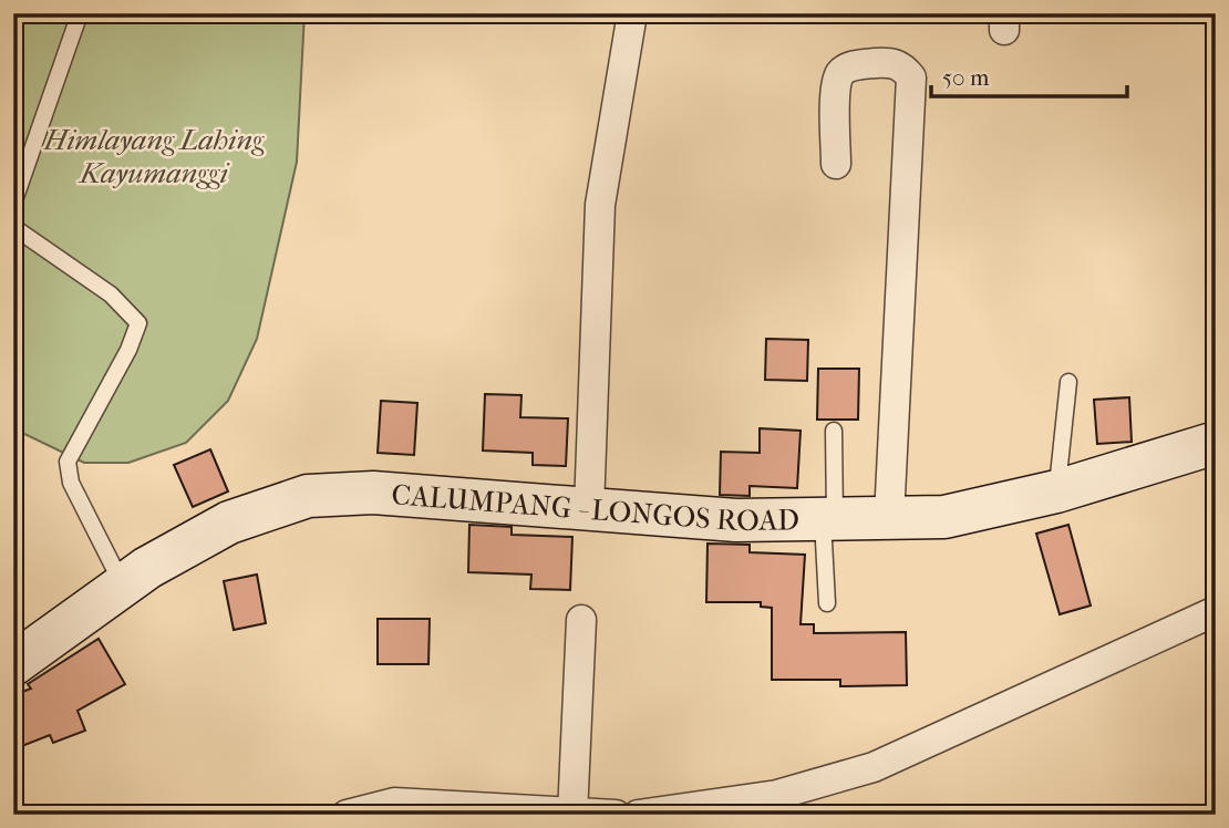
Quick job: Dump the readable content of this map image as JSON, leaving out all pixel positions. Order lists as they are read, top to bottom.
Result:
{
  "streets": {
    "street": ["CALUMPANG - LONGOS ROAD"]
  },
  "parks": ["Himlayang Lahing Kayumanggi"],
  "scale_bar": "50 m"
}
